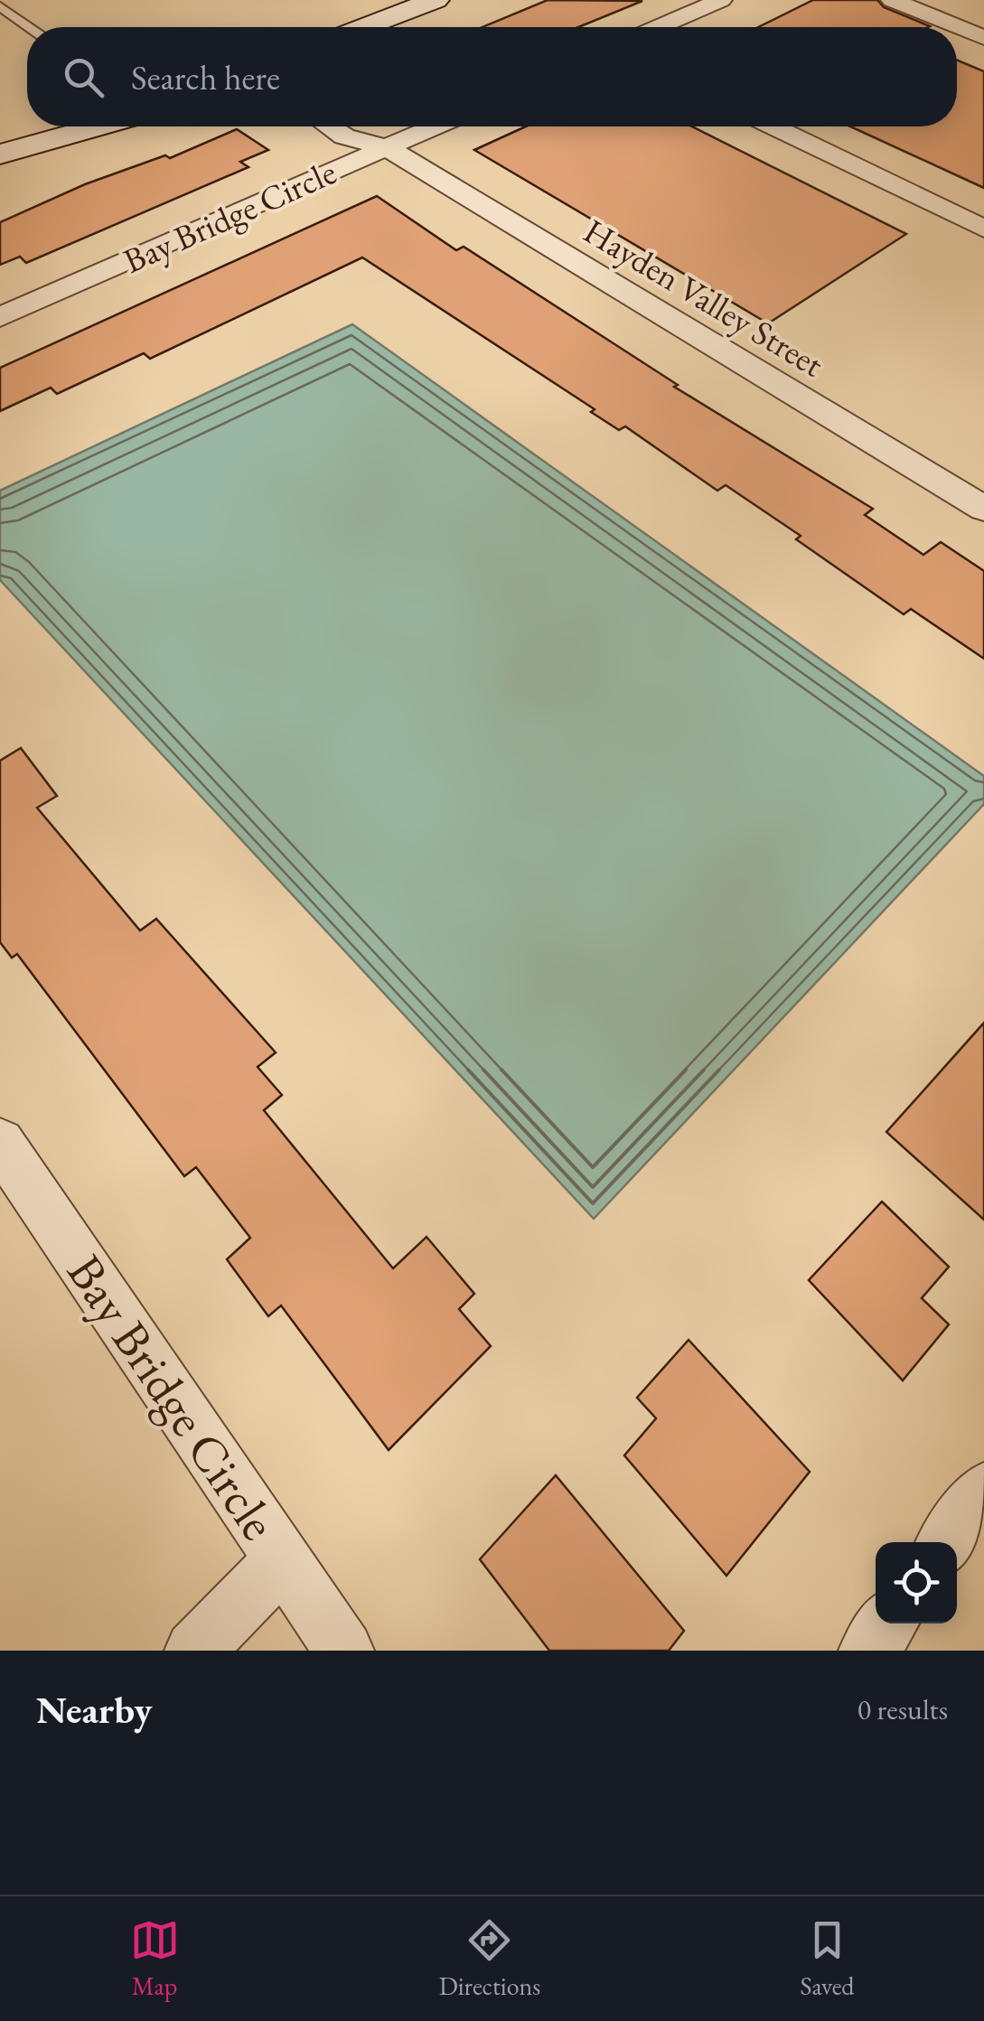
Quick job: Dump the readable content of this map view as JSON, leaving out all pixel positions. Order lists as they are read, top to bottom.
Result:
{
  "streets": {
    "street": ["Bay Bridge Circle", "Hayden Valley Street"]
  },
  "crossings": [
    ["Bay Bridge Circle", "Hayden Valley Street"]
  ],
  "page": {
    "search": "Search here",
    "heading": ["Nearby", "0 results"],
    "nav": ["Map", "Directions", "Saved"]
  }
}
